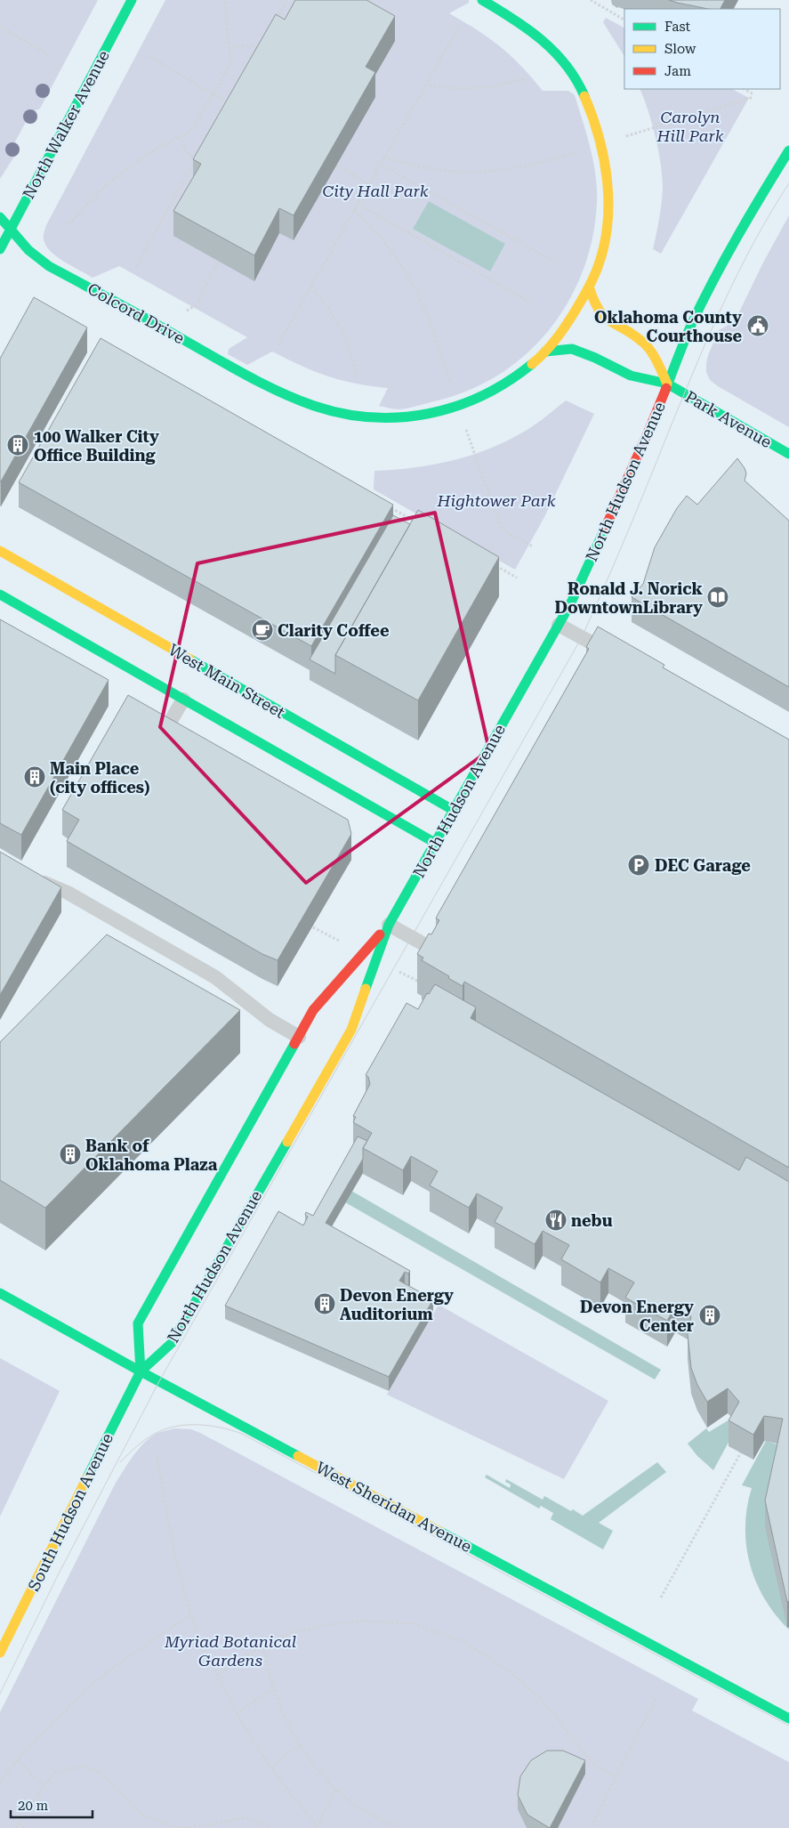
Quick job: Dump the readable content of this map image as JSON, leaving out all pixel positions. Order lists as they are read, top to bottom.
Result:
{
  "streets": {
    "main road": [
      "North Walker Avenue",
      "Colcord Drive",
      "Park Avenue",
      "North Hudson Avenue",
      "West Main Street",
      "West Sheridan Avenue",
      "South Hudson Avenue"
    ]
  },
  "crossings": [
    ["North Walker Avenue", "Colcord Drive"],
    ["Colcord Drive", "Park Avenue"],
    ["Park Avenue", "North Hudson Avenue"],
    ["North Hudson Avenue", "West Main Street"],
    ["North Hudson Avenue", "West Sheridan Avenue"],
    ["North Hudson Avenue", "South Hudson Avenue"],
    ["West Sheridan Avenue", "South Hudson Avenue"]
  ],
  "parks": [
    "Carolyn Hill Park",
    "City Hall Park",
    "Hightower Park",
    "Myriad Botanical Gardens"
  ],
  "places": {
    "public building": ["Oklahoma County Courthouse"],
    "building": [
      "100 Walker City Office Building",
      "Main Place (city offices)",
      "Bank of Oklahoma Plaza",
      "Devon Energy Auditorium",
      "Devon Energy Center"
    ],
    "library": ["Ronald J. Norick DowntownLibrary"],
    "cafe": ["Clarity Coffee"],
    "parking": ["DEC Garage"],
    "restaurant": ["nebu"]
  },
  "legend": ["Fast", "Slow", "Jam"],
  "scale_bar": "20 m"
}
